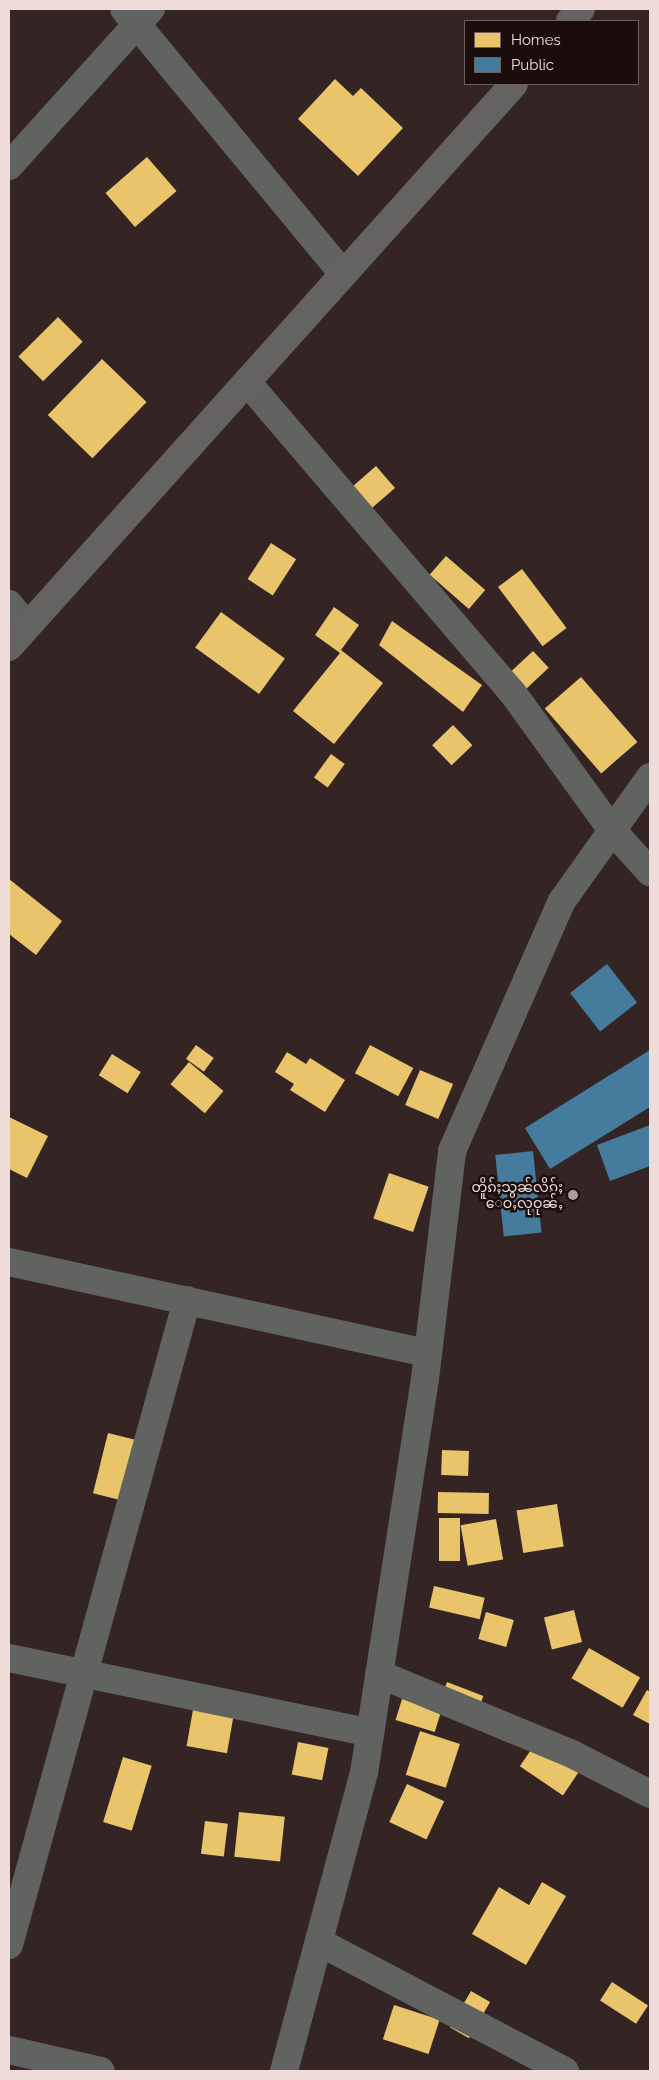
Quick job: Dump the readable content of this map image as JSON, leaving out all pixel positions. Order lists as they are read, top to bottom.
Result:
{
  "places": ["တိူၵ်ႈသွၼ်လိၵ်ႈ ေဝႇလုဝုၼ်ႇ"],
  "legend": ["Homes", "Public"]
}
